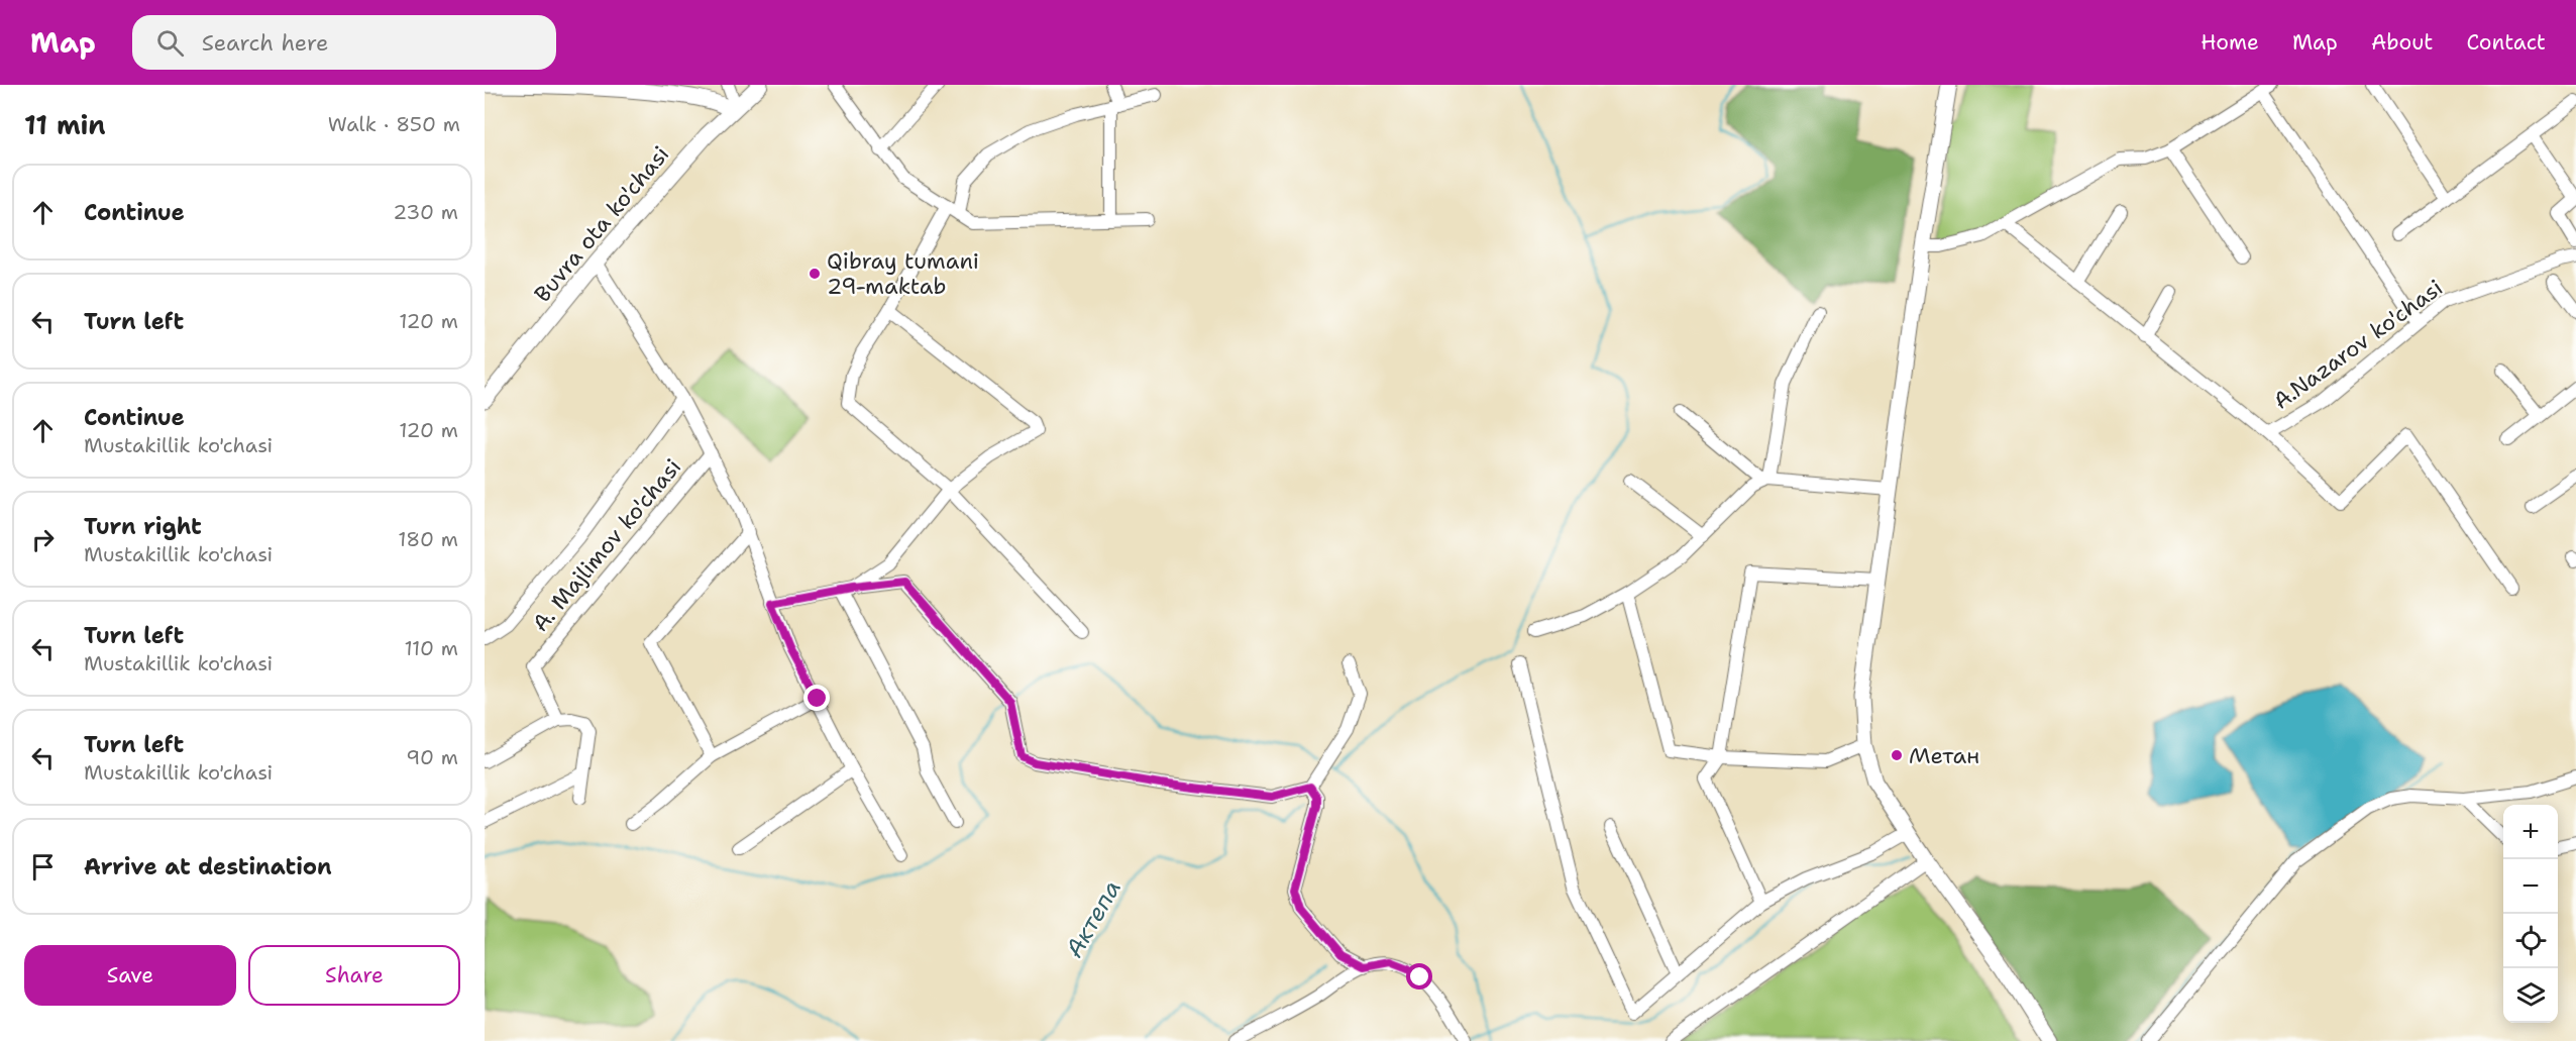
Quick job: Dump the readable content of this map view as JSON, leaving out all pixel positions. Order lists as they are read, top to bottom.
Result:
{
  "streets": {
    "main road": ["Buvra ota ko'chasi"],
    "street": ["A.Nazarov ko'chasi", "A. Majlimov ko'chasi"]
  },
  "crossings": [
    ["Buvra ota ko'chasi", "A. Majlimov ko'chasi"]
  ],
  "water": ["Актепа"],
  "places": ["Qibray tumani 29-maktab", "Метан"],
  "page": {
    "header": "Map",
    "search": "Search here",
    "nav": [
      "Home",
      "Map",
      "About",
      "Contact"
    ],
    "heading": ["11 min", "Walk · 850 m"],
    "list": [
      ["Continue", "230 m"],
      ["Turn left", "120 m"],
      ["Continue", "Mustakillik ko'chasi", "120 m"],
      ["Turn right", "Mustakillik ko'chasi", "180 m"],
      ["Turn left", "Mustakillik ko'chasi", "110 m"],
      ["Turn left", "Mustakillik ko'chasi", "90 m"],
      "Arrive at destination"
    ],
    "map_buttons": ["+", "−"],
    "buttons": ["Save", "Share"]
  }
}
